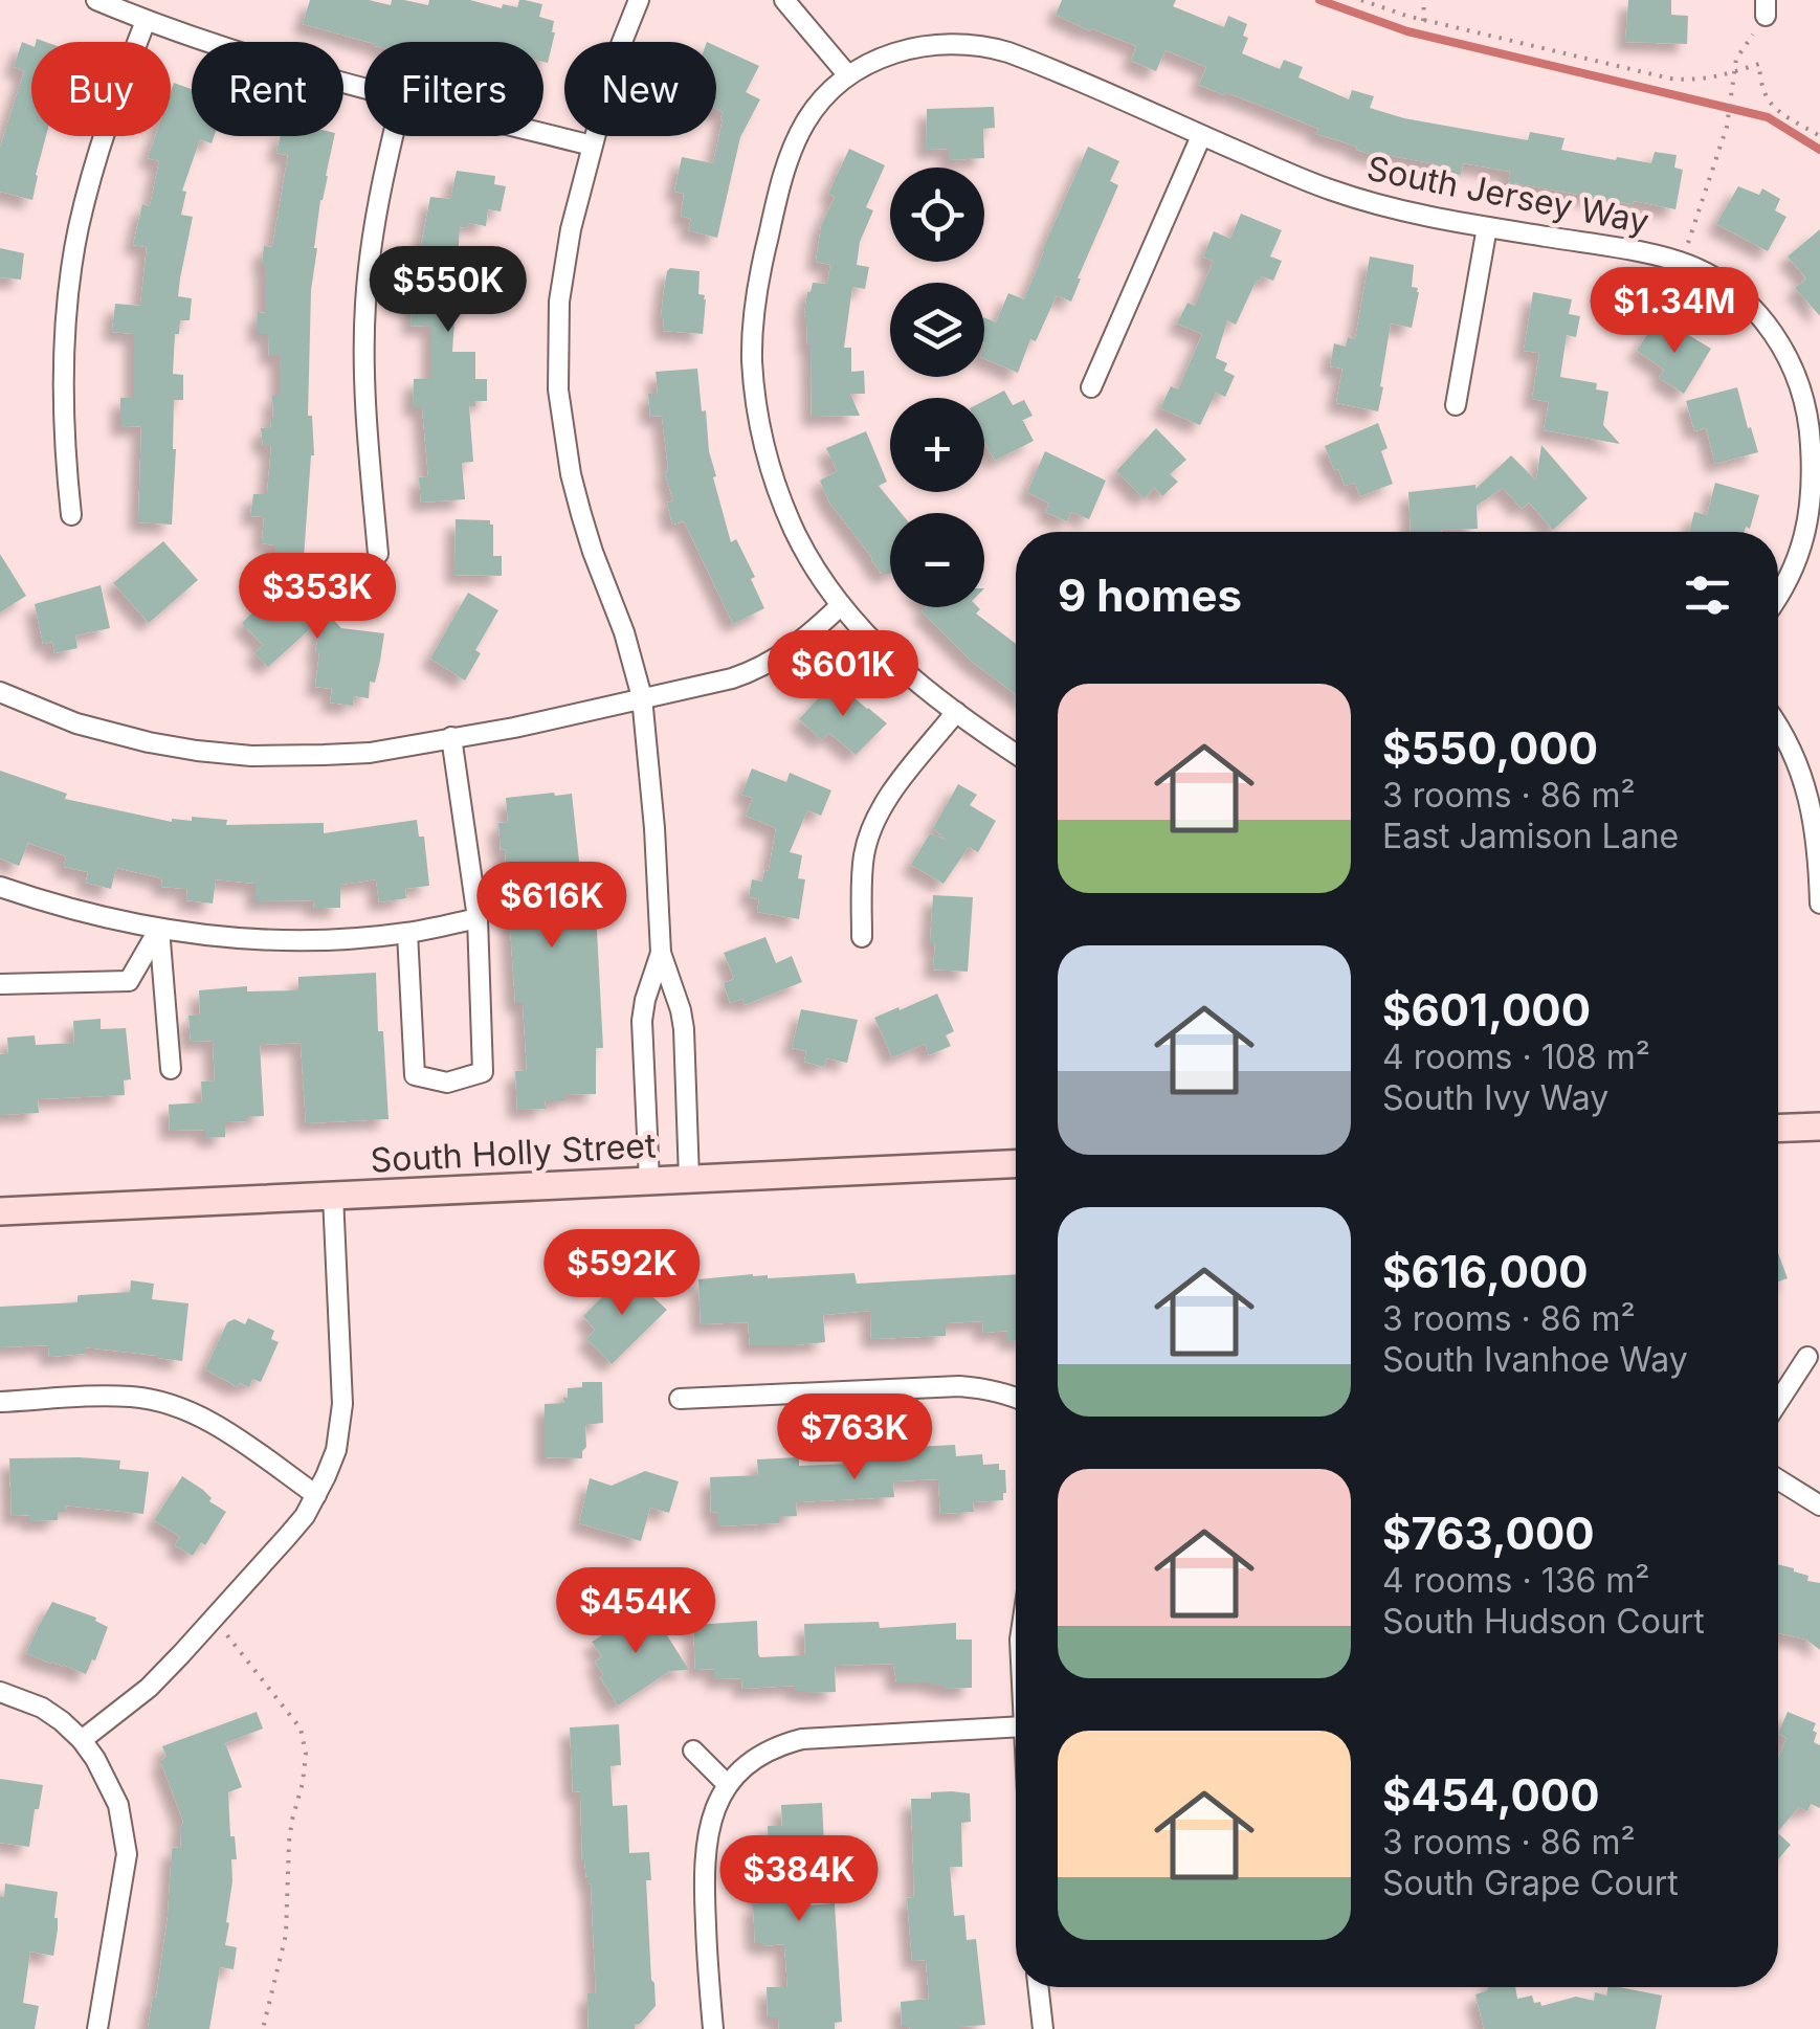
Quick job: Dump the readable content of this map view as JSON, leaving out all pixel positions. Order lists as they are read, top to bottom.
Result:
{
  "streets": {
    "main road": ["South Holly Street"],
    "street": ["South Jersey Way"]
  },
  "page": {
    "chip": [
      "Buy",
      "Rent",
      "Filters",
      "New"
    ],
    "map_buttons": ["+", "−"],
    "price": [
      "$550K",
      "$1.34M",
      "$353K",
      "$601K",
      "$616K",
      "$592K",
      "$763K",
      "$454K",
      "$384K"
    ],
    "heading": "9 homes",
    "list": [
      {
        "name": "$550,000",
        "note": "3 rooms · 86 m² · East Jamison Lane"
      },
      {
        "name": "$601,000",
        "note": "4 rooms · 108 m² · South Ivy Way"
      },
      {
        "name": "$616,000",
        "note": "3 rooms · 86 m² · South Ivanhoe Way"
      },
      {
        "name": "$763,000",
        "note": "4 rooms · 136 m² · South Hudson Court"
      },
      {
        "name": "$454,000",
        "note": "3 rooms · 86 m² · South Grape Court"
      }
    ]
  }
}
